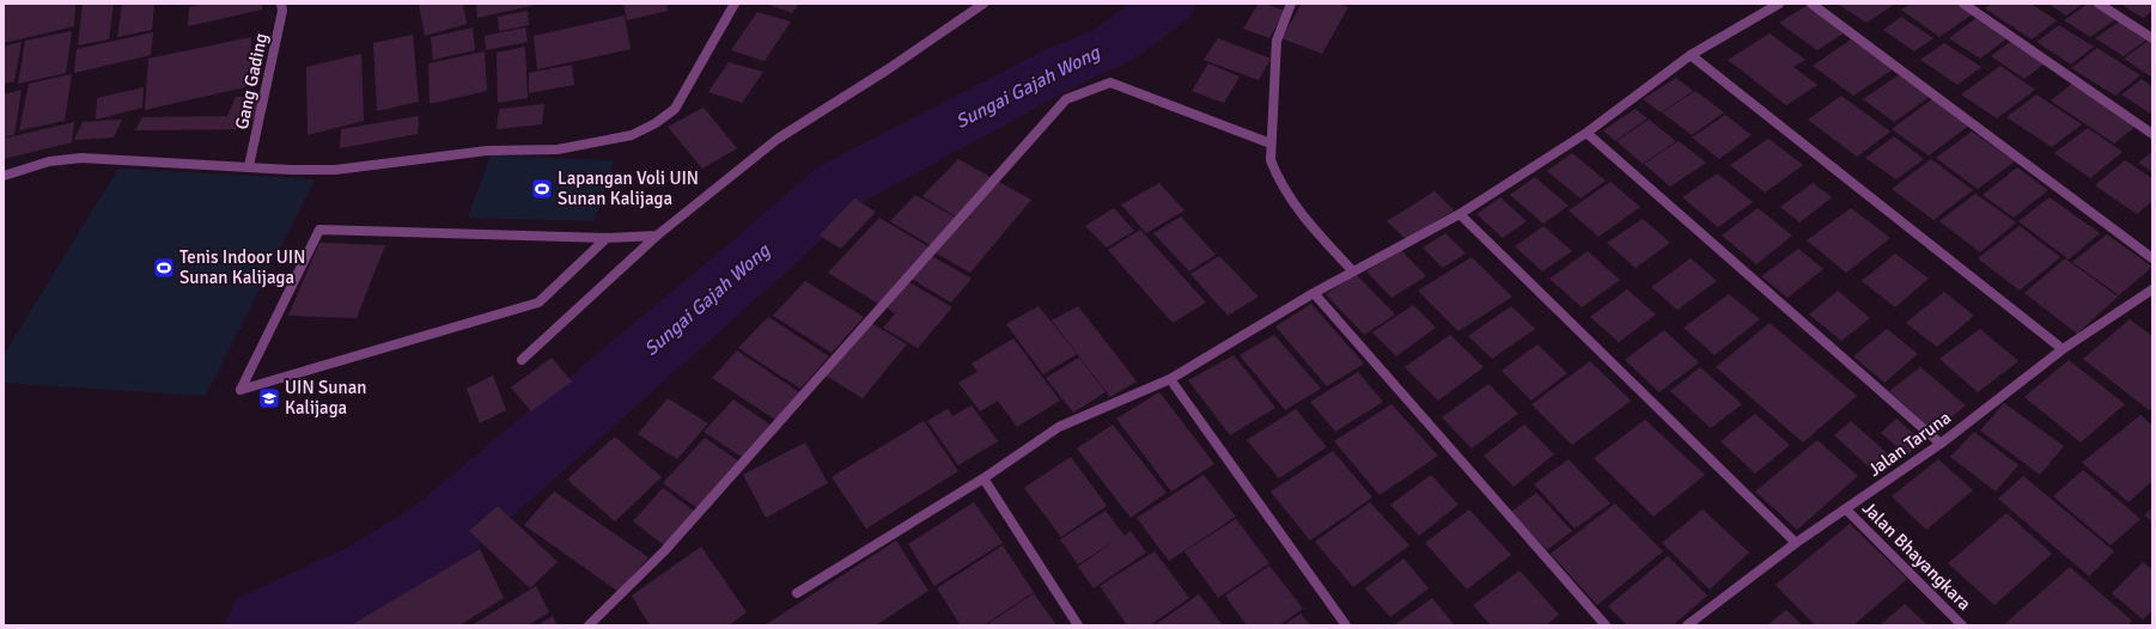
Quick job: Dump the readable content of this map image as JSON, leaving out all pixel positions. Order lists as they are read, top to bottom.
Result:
{
  "streets": {
    "street": ["Gang Gading", "Jalan Taruna", "Jalan Bhayangkara"]
  },
  "crossings": [
    ["Jalan Taruna", "Jalan Bhayangkara"]
  ],
  "water": ["Sungai Gajah Wong"],
  "places": {
    "sports": ["Lapangan Voli UIN Sunan Kalijaga", "Tenis Indoor UIN Sunan Kalijaga"],
    "school or university": ["UIN Sunan Kalijaga"]
  }
}
